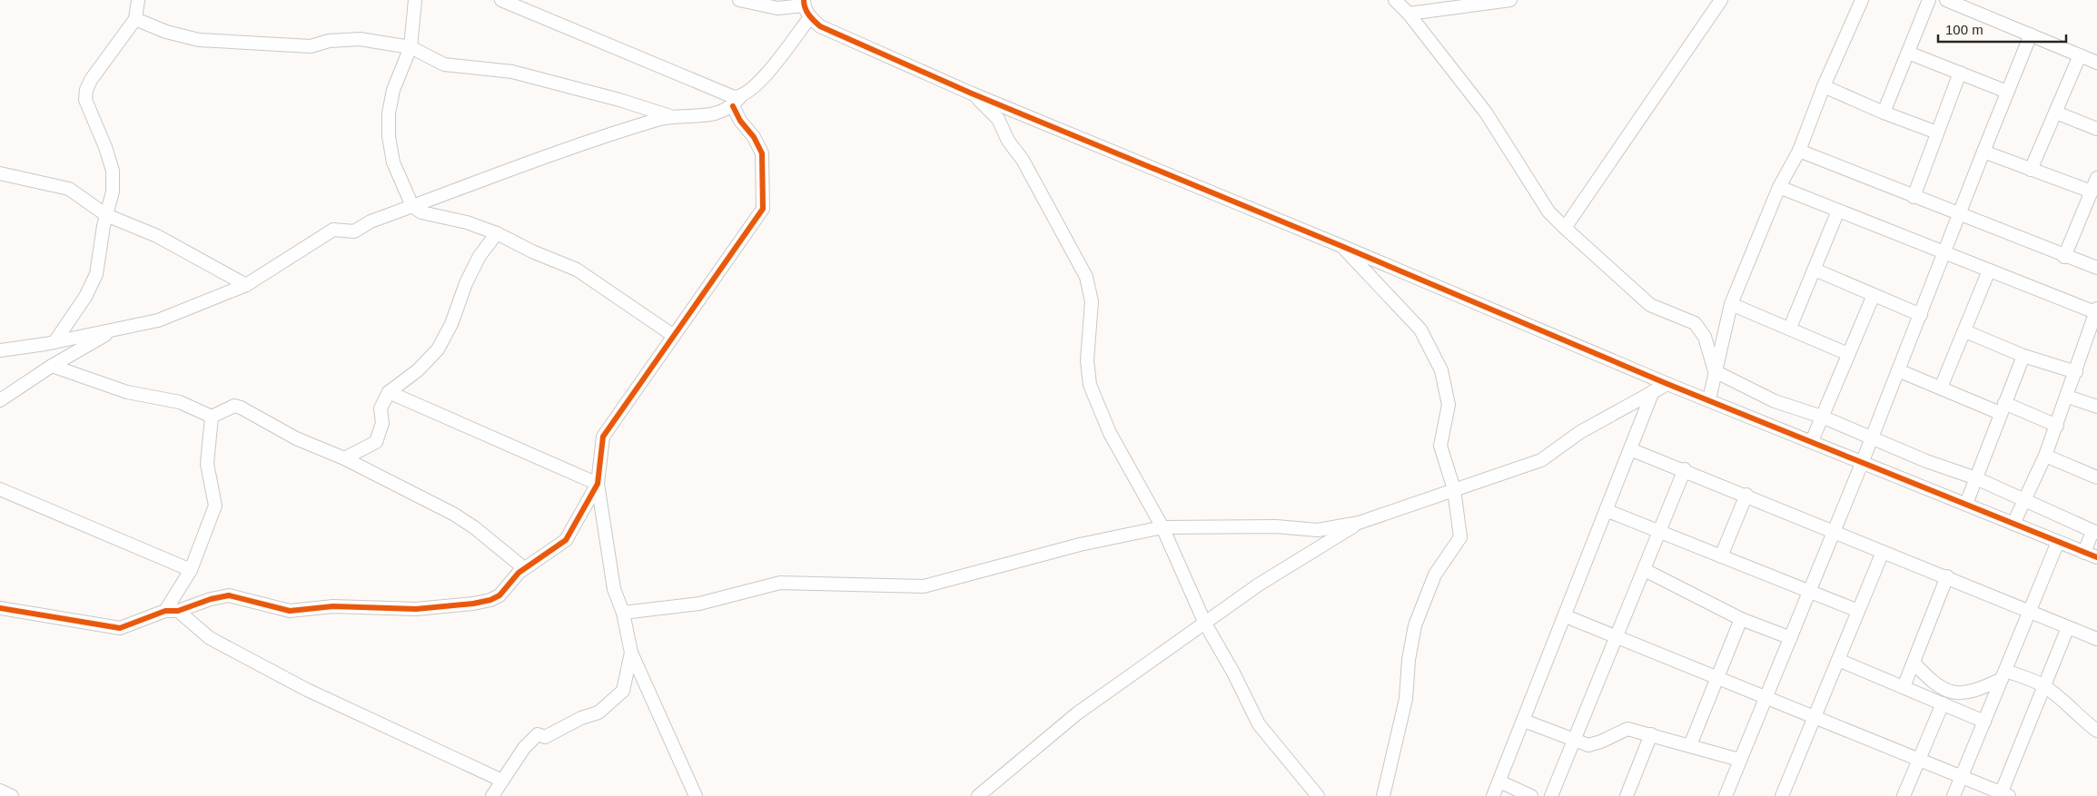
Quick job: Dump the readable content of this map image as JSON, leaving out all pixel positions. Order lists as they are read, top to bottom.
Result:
{
  "scale_bar": "100 m"
}
